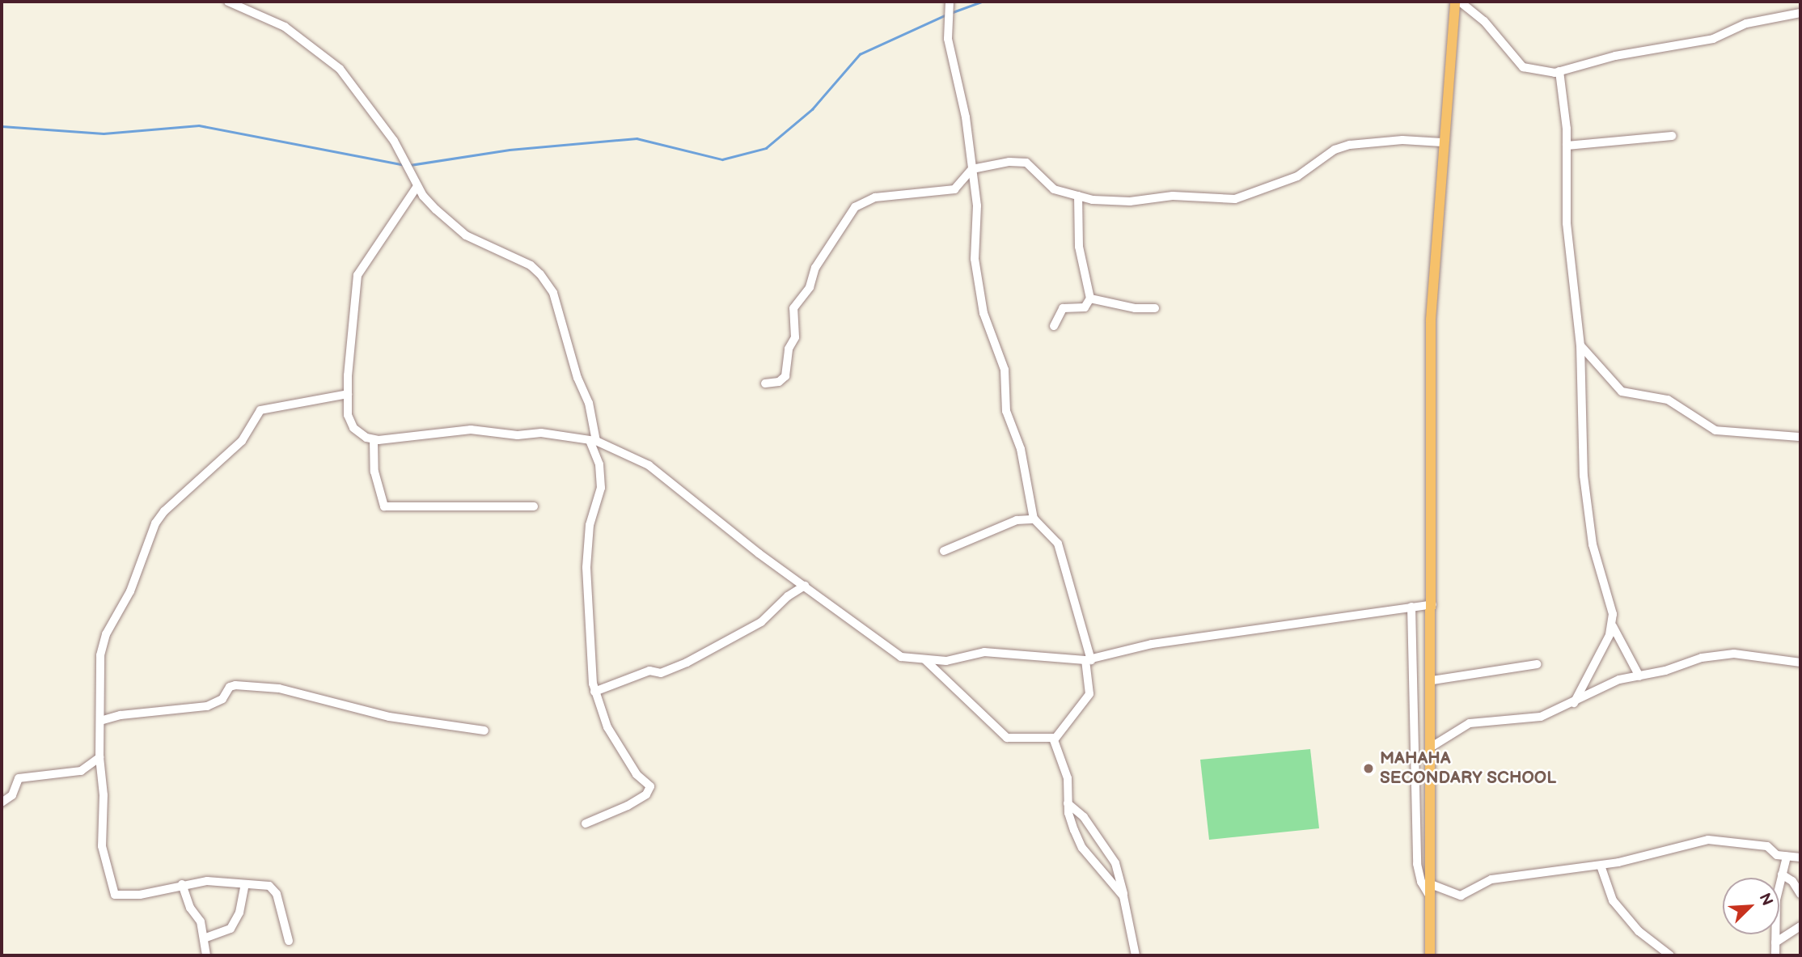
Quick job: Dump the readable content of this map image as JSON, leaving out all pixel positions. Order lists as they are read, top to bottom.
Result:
{
  "places": ["MAHAHA SECONDARY SCHOOL"],
  "north": "top right"
}
